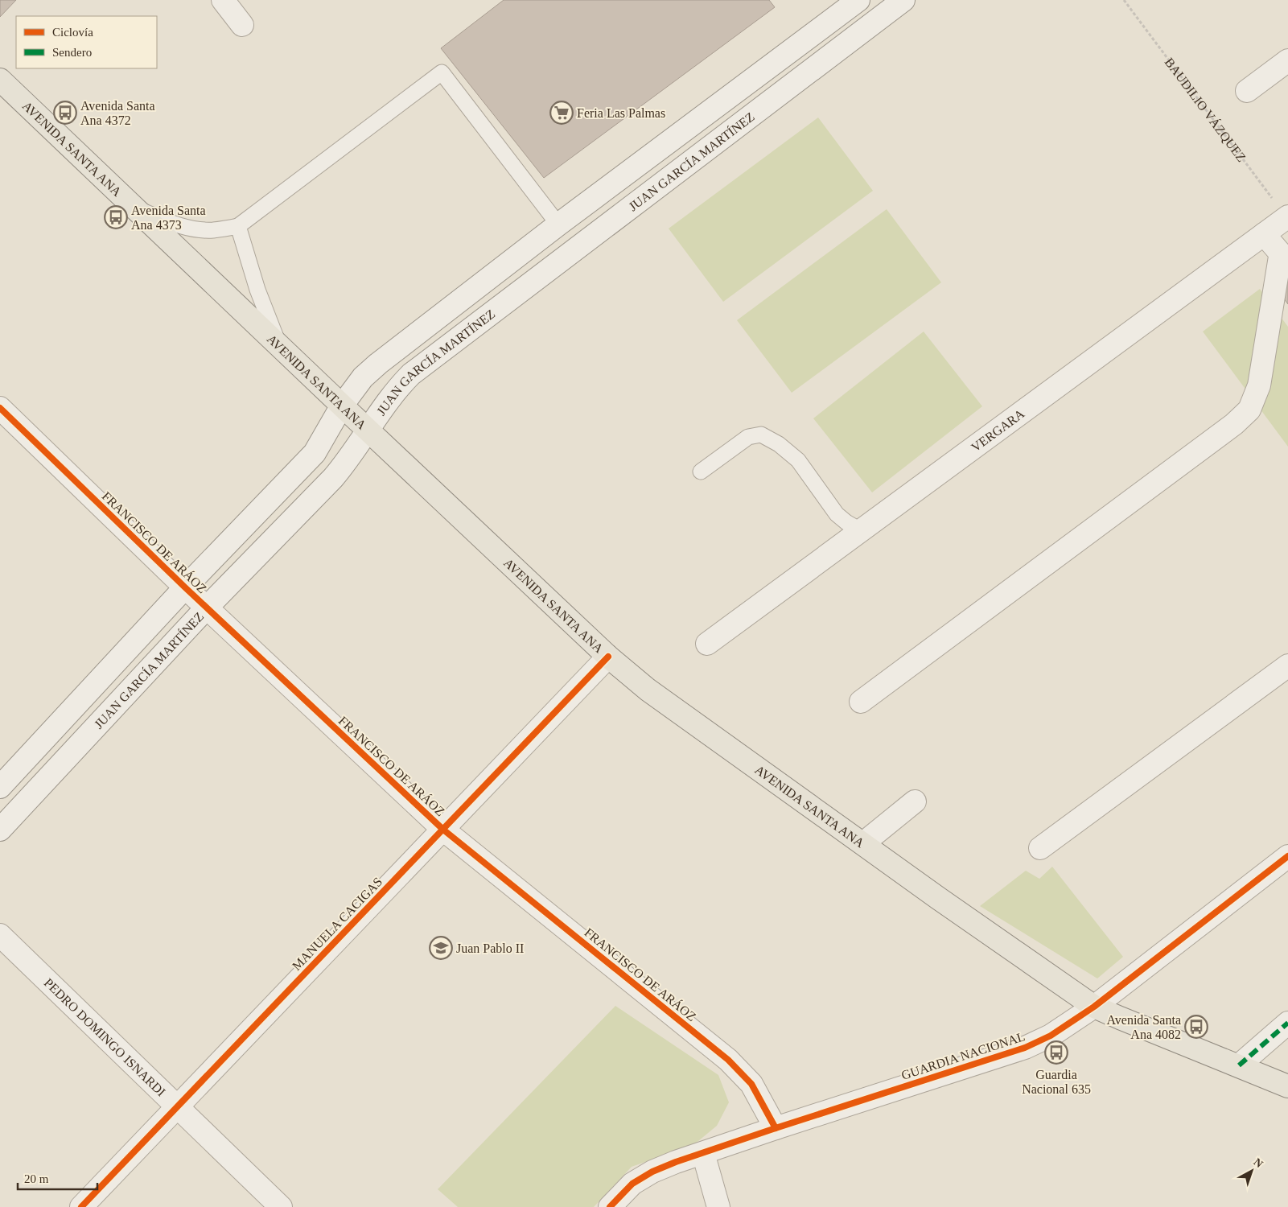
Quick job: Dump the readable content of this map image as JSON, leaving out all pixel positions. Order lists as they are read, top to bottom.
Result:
{
  "streets": {
    "main road": ["AVENIDA SANTA ANA"],
    "street": [
      "JUAN GARCÍA MARTÍNEZ",
      "VERGARA",
      "FRANCISCO DE ARÁOZ",
      "MANUELA CACIGAS",
      "PEDRO DOMINGO ISNARDI",
      "GUARDIA NACIONAL"
    ],
    "path": ["BAUDILIO VÁZQUEZ"]
  },
  "crossings": [
    ["BAUDILIO VÁZQUEZ", "VERGARA"],
    ["AVENIDA SANTA ANA", "JUAN GARCÍA MARTÍNEZ"],
    ["AVENIDA SANTA ANA", "MANUELA CACIGAS"],
    ["AVENIDA SANTA ANA", "GUARDIA NACIONAL"],
    ["JUAN GARCÍA MARTÍNEZ", "FRANCISCO DE ARÁOZ"],
    ["FRANCISCO DE ARÁOZ", "MANUELA CACIGAS"],
    ["FRANCISCO DE ARÁOZ", "GUARDIA NACIONAL"],
    ["MANUELA CACIGAS", "PEDRO DOMINGO ISNARDI"]
  ],
  "places": {
    "bus stop": [
      "Avenida Santa Ana 4372",
      "Avenida Santa Ana 4373",
      "Avenida Santa Ana 4082",
      "Guardia Nacional 635"
    ],
    "supermarket": ["Feria Las Palmas"],
    "school or university": ["Juan Pablo II"]
  },
  "legend": ["Ciclovía", "Sendero"],
  "scale_bar": "20 m",
  "north": "top right"
}
